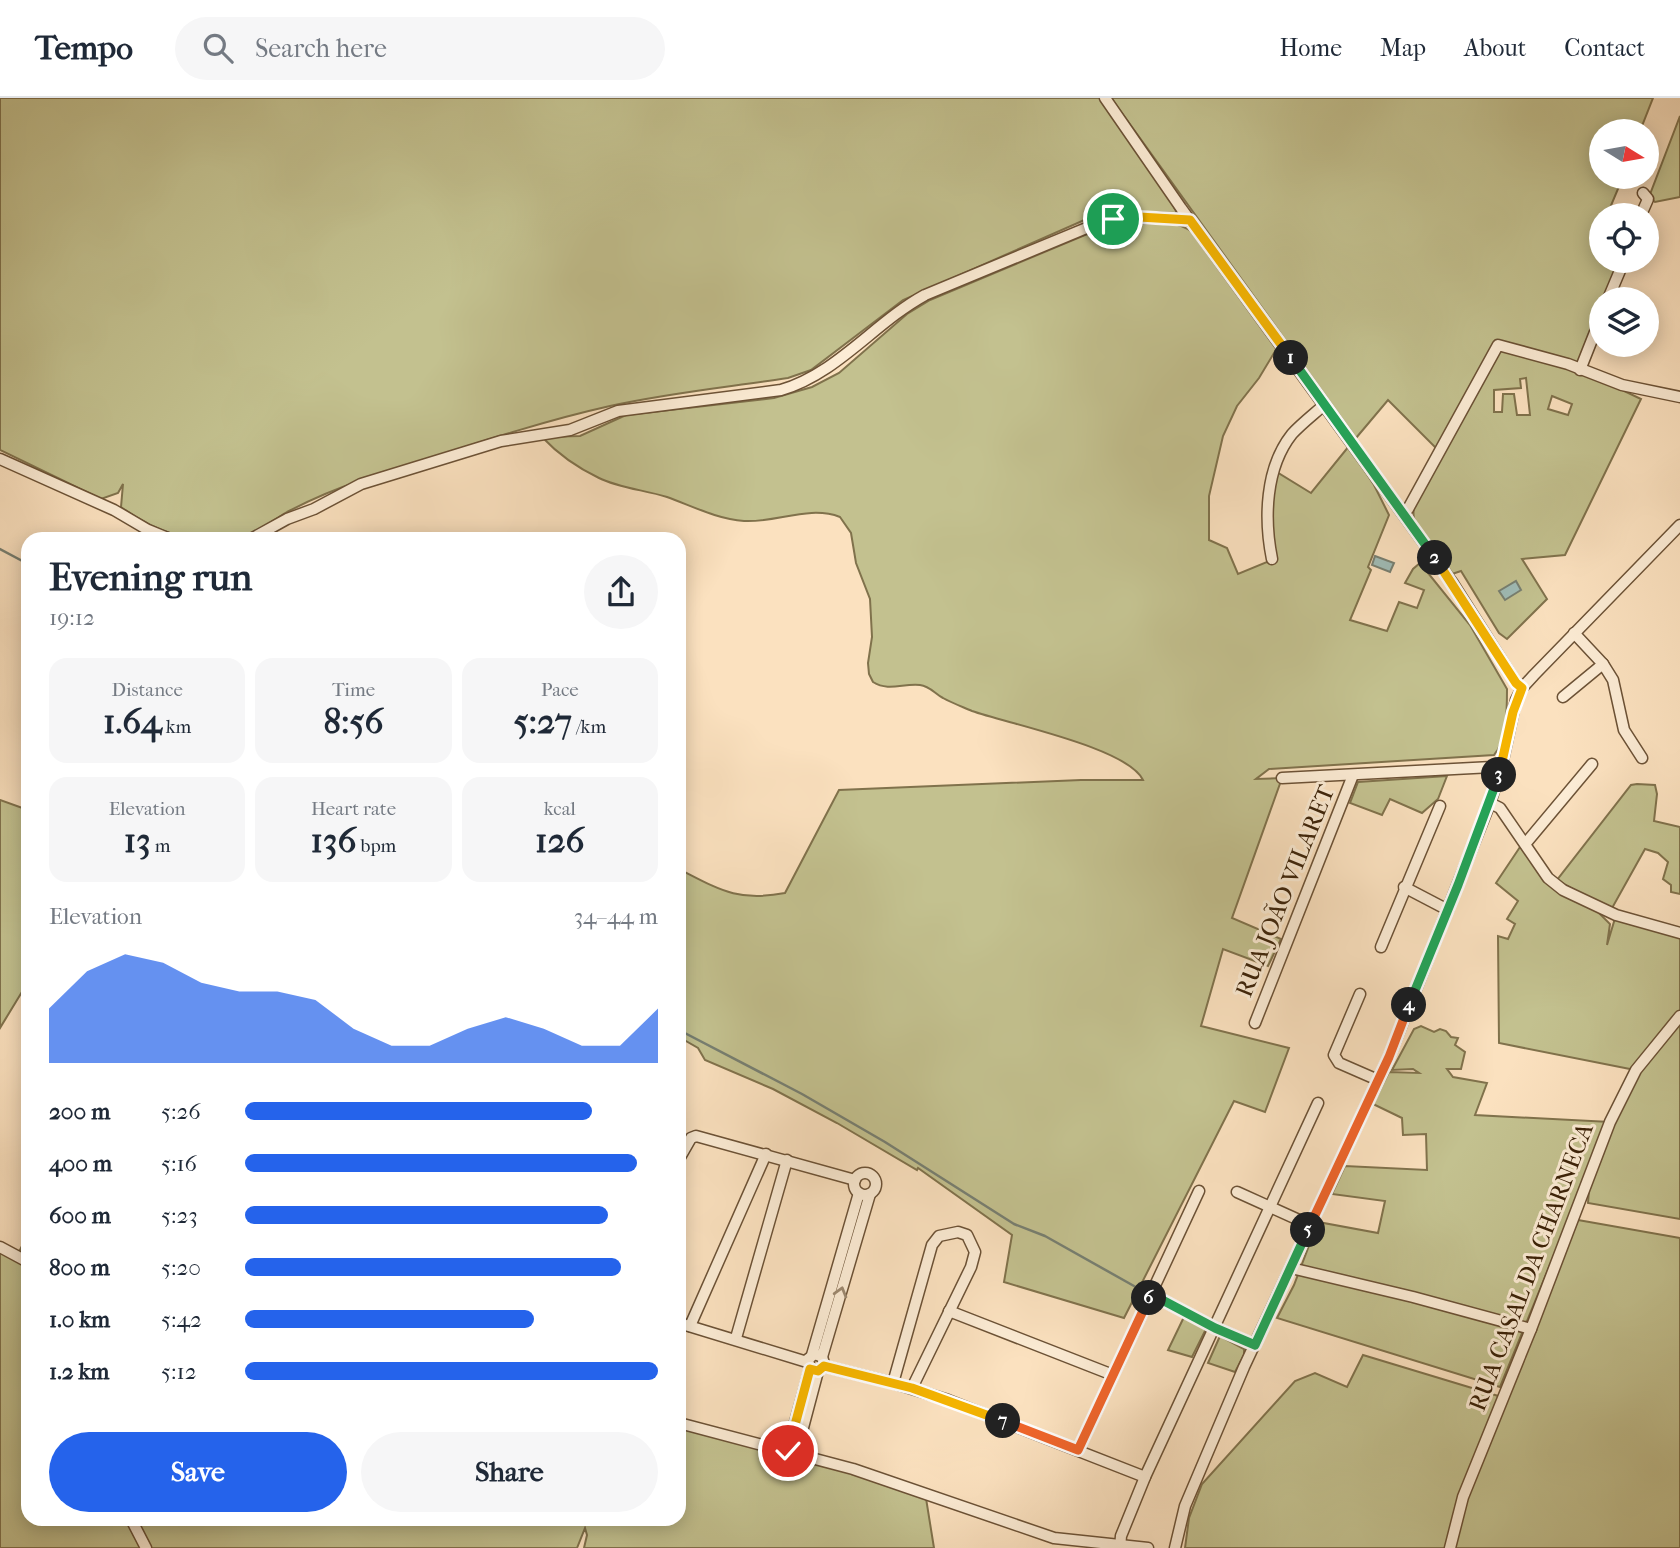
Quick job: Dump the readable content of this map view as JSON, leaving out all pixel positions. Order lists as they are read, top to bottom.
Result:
{
  "streets": {
    "street": ["RUA JOÃO VILARET", "RUA CASAL DA CHARNECA"]
  },
  "north": "right",
  "page": {
    "header": "Tempo",
    "search": "Search here",
    "nav": [
      "Home",
      "Map",
      "About",
      "Contact"
    ],
    "pins": [
      "1",
      "2",
      "3",
      "4",
      "5",
      "6",
      "7"
    ],
    "heading": ["Evening run", "19:12"],
    "stats": [
      ["Distance", "1.64 km"],
      ["Time", "8:56"],
      ["Pace", "5:27 /km"],
      ["Elevation", "13 m"],
      ["Heart rate", "136 bpm"],
      ["kcal", "126"]
    ],
    "chart": ["Elevation", "34–44 m"],
    "list": [
      {
        "name": "200 m",
        "note": "5:26"
      },
      {
        "name": "400 m",
        "note": "5:16"
      },
      {
        "name": "600 m",
        "note": "5:23"
      },
      {
        "name": "800 m",
        "note": "5:20"
      },
      {
        "name": "1.0 km",
        "note": "5:42"
      },
      {
        "name": "1.2 km",
        "note": "5:12"
      }
    ],
    "buttons": ["Save", "Share"]
  }
}
